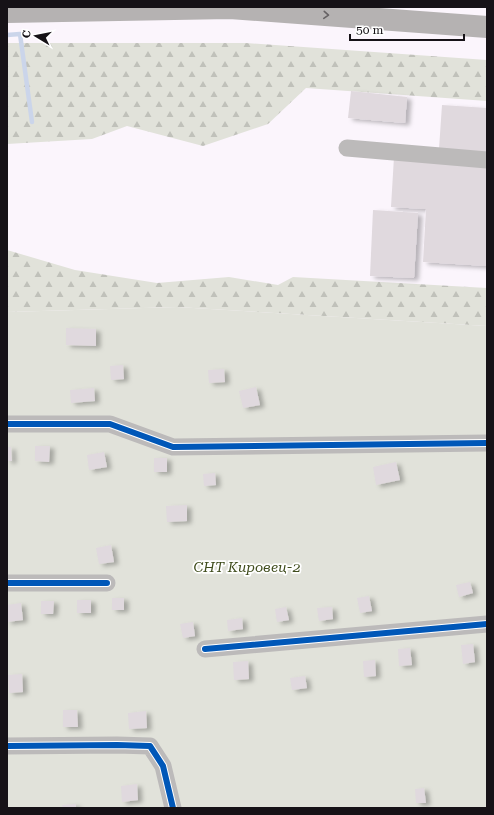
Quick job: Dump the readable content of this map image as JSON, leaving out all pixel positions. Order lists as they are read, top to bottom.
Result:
{
  "parks": ["СНТ Кировец-2"],
  "scale_bar": "50 m",
  "north": "left"
}
